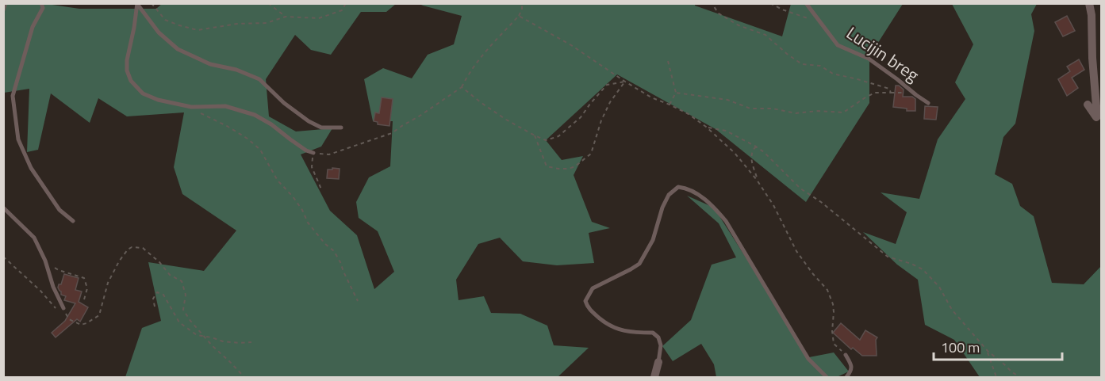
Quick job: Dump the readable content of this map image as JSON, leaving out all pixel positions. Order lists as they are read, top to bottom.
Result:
{
  "streets": {
    "lane": ["Lucijin breg"]
  },
  "scale_bar": "100 m"
}
